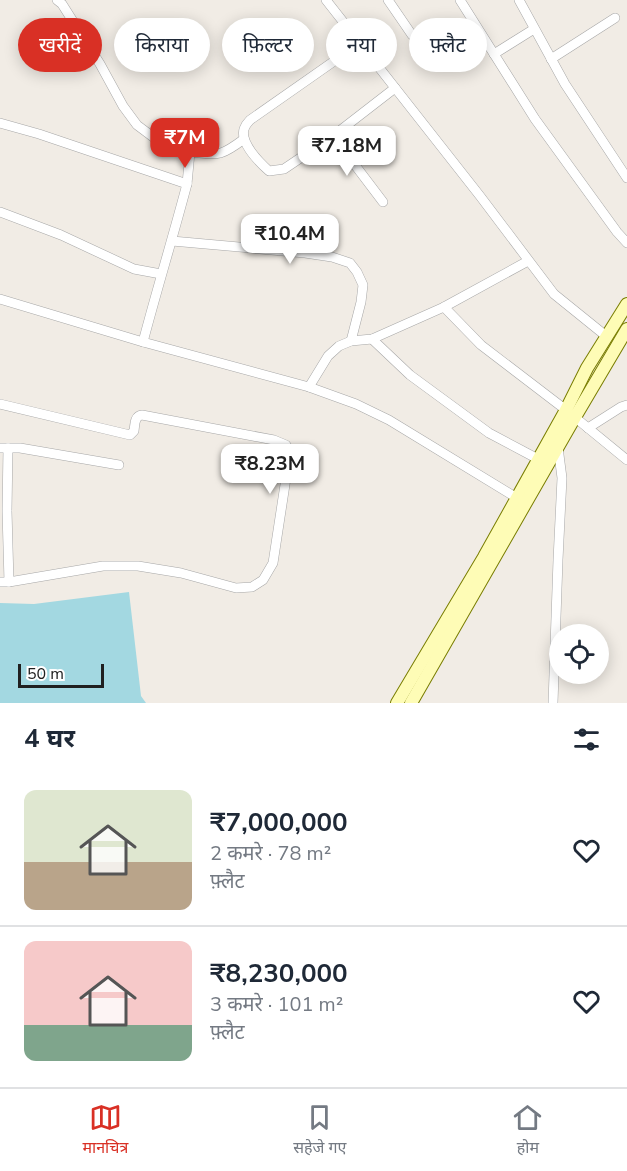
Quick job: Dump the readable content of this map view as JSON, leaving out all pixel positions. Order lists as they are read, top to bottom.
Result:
{
  "scale_bar": "50 m",
  "page": {
    "chip": [
      "खरीदें",
      "किराया",
      "फ़िल्टर",
      "नया",
      "फ़्लैट"
    ],
    "price": [
      "₹7M",
      "₹7.18M",
      "₹10.4M",
      "₹8.23M"
    ],
    "scale": "50 m",
    "heading": "4 घर",
    "list": [
      {
        "name": "₹7,000,000",
        "note": "2 कमरे · 78 m² · फ़्लैट"
      },
      {
        "name": "₹8,230,000",
        "note": "3 कमरे · 101 m² · फ़्लैट"
      }
    ],
    "tabs": ["मानचित्र", "सहेजे गए", "होम"]
  }
}
